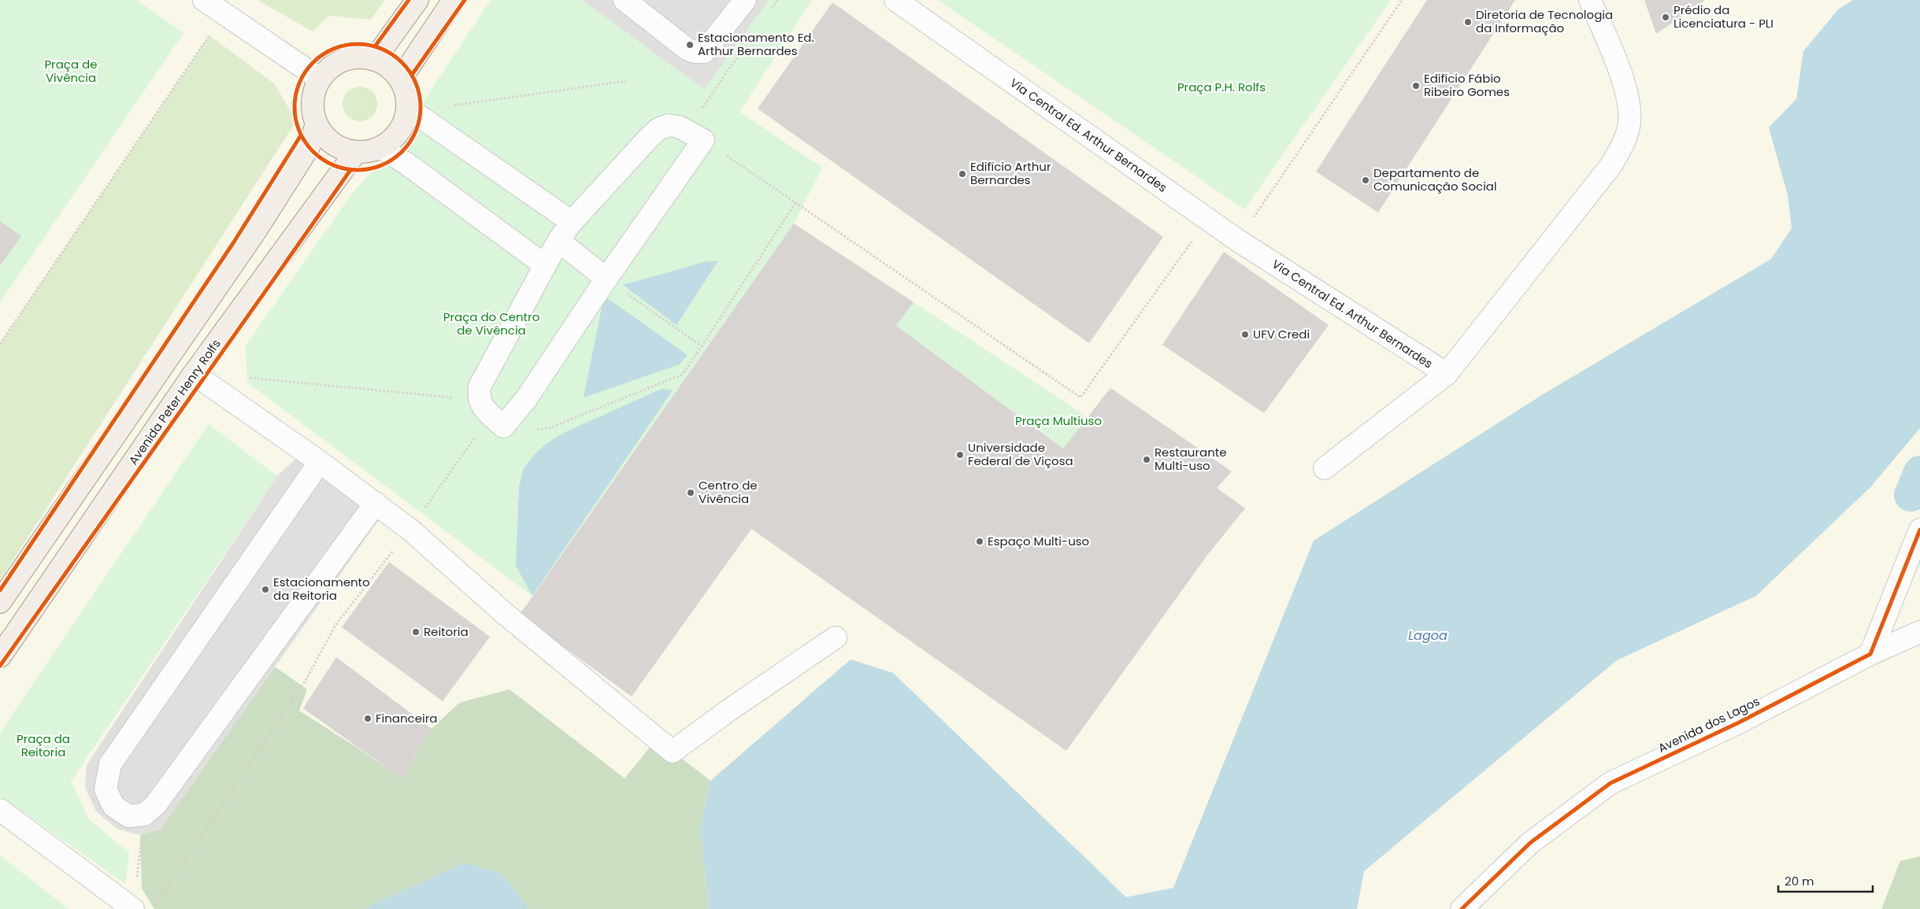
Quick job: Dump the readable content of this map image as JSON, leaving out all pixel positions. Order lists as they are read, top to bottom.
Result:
{
  "streets": {
    "main road": ["Avenida Peter Henry Rolfs"],
    "street": ["Via Central Ed. Arthur Bernardes", "Avenida dos Lagos"]
  },
  "water": ["Lagoa"],
  "parks": [
    "Praça de Vivência",
    "Praça P.H. Rolfs",
    "Praça do Centro de Vivência",
    "Praça Multiuso",
    "Praça da Reitoria"
  ],
  "places": [
    "Prédio da Licenciatura - PLI",
    "Diretoria de Tecnologia da Informação",
    "Estacionamento Ed. Arthur Bernardes",
    "Edifício Fábio Ribeiro Gomes",
    "Edifício Arthur Bernardes",
    "Departamento de Comunicação Social",
    "UFV Credi",
    "Universidade Federal de Viçosa",
    "Restaurante Multi-uso",
    "Centro de Vivência",
    "Espaço Multi-uso",
    "Estacionamento da Reitoria",
    "Reitoria",
    "Financeira"
  ],
  "scale_bar": "20 m"
}
